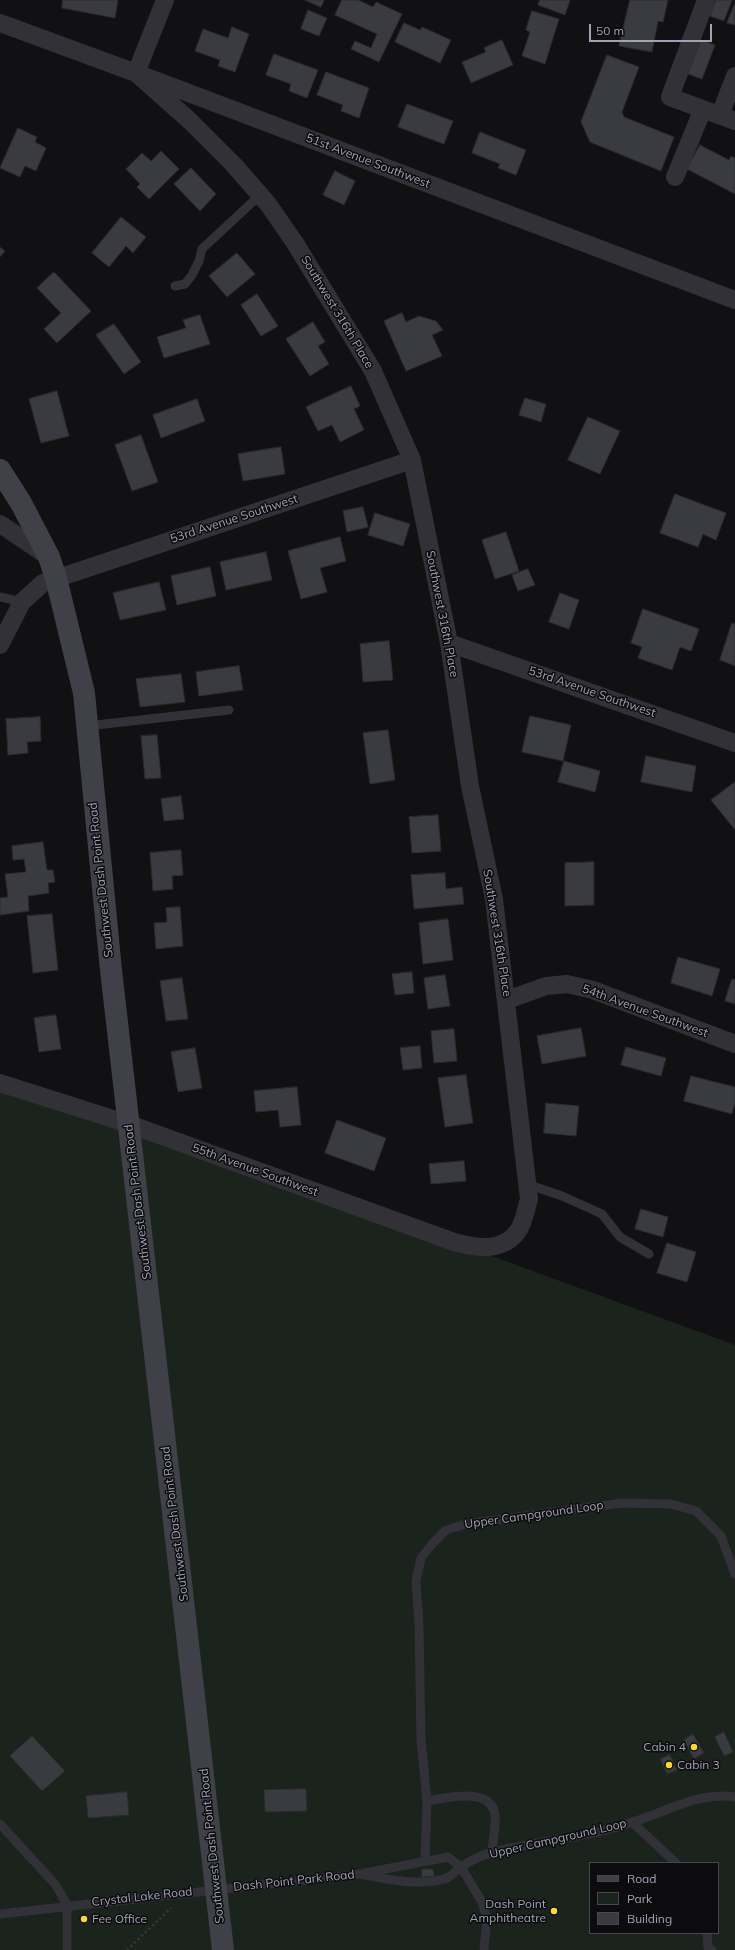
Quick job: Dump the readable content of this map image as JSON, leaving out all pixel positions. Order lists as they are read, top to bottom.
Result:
{
  "streets": {
    "main road": ["Southwest Dash Point Road"],
    "street": [
      "51st Avenue Southwest",
      "Southwest 316th Place",
      "53rd Avenue Southwest",
      "54th Avenue Southwest",
      "55th Avenue Southwest"
    ],
    "lane": ["Upper Campground Loop", "Dash Point Park Road", "Crystal Lake Road"]
  },
  "crossings": [
    ["51st Avenue Southwest", "Southwest 316th Place"],
    ["Southwest 316th Place", "53rd Avenue Southwest"],
    ["Southwest 316th Place", "54th Avenue Southwest"],
    ["Southwest 316th Place", "55th Avenue Southwest"],
    ["53rd Avenue Southwest", "Southwest Dash Point Road"],
    ["Southwest Dash Point Road", "55th Avenue Southwest"],
    ["Southwest Dash Point Road", "Dash Point Park Road"],
    ["Southwest Dash Point Road", "Crystal Lake Road"],
    ["Upper Campground Loop", "Dash Point Park Road"],
    ["Dash Point Park Road", "Crystal Lake Road"]
  ],
  "places": [
    "Cabin 4",
    "Cabin 3",
    "Dash Point Amphitheatre",
    "Fee Office"
  ],
  "legend": ["Road", "Park", "Building"],
  "scale_bar": "50 m"
}
